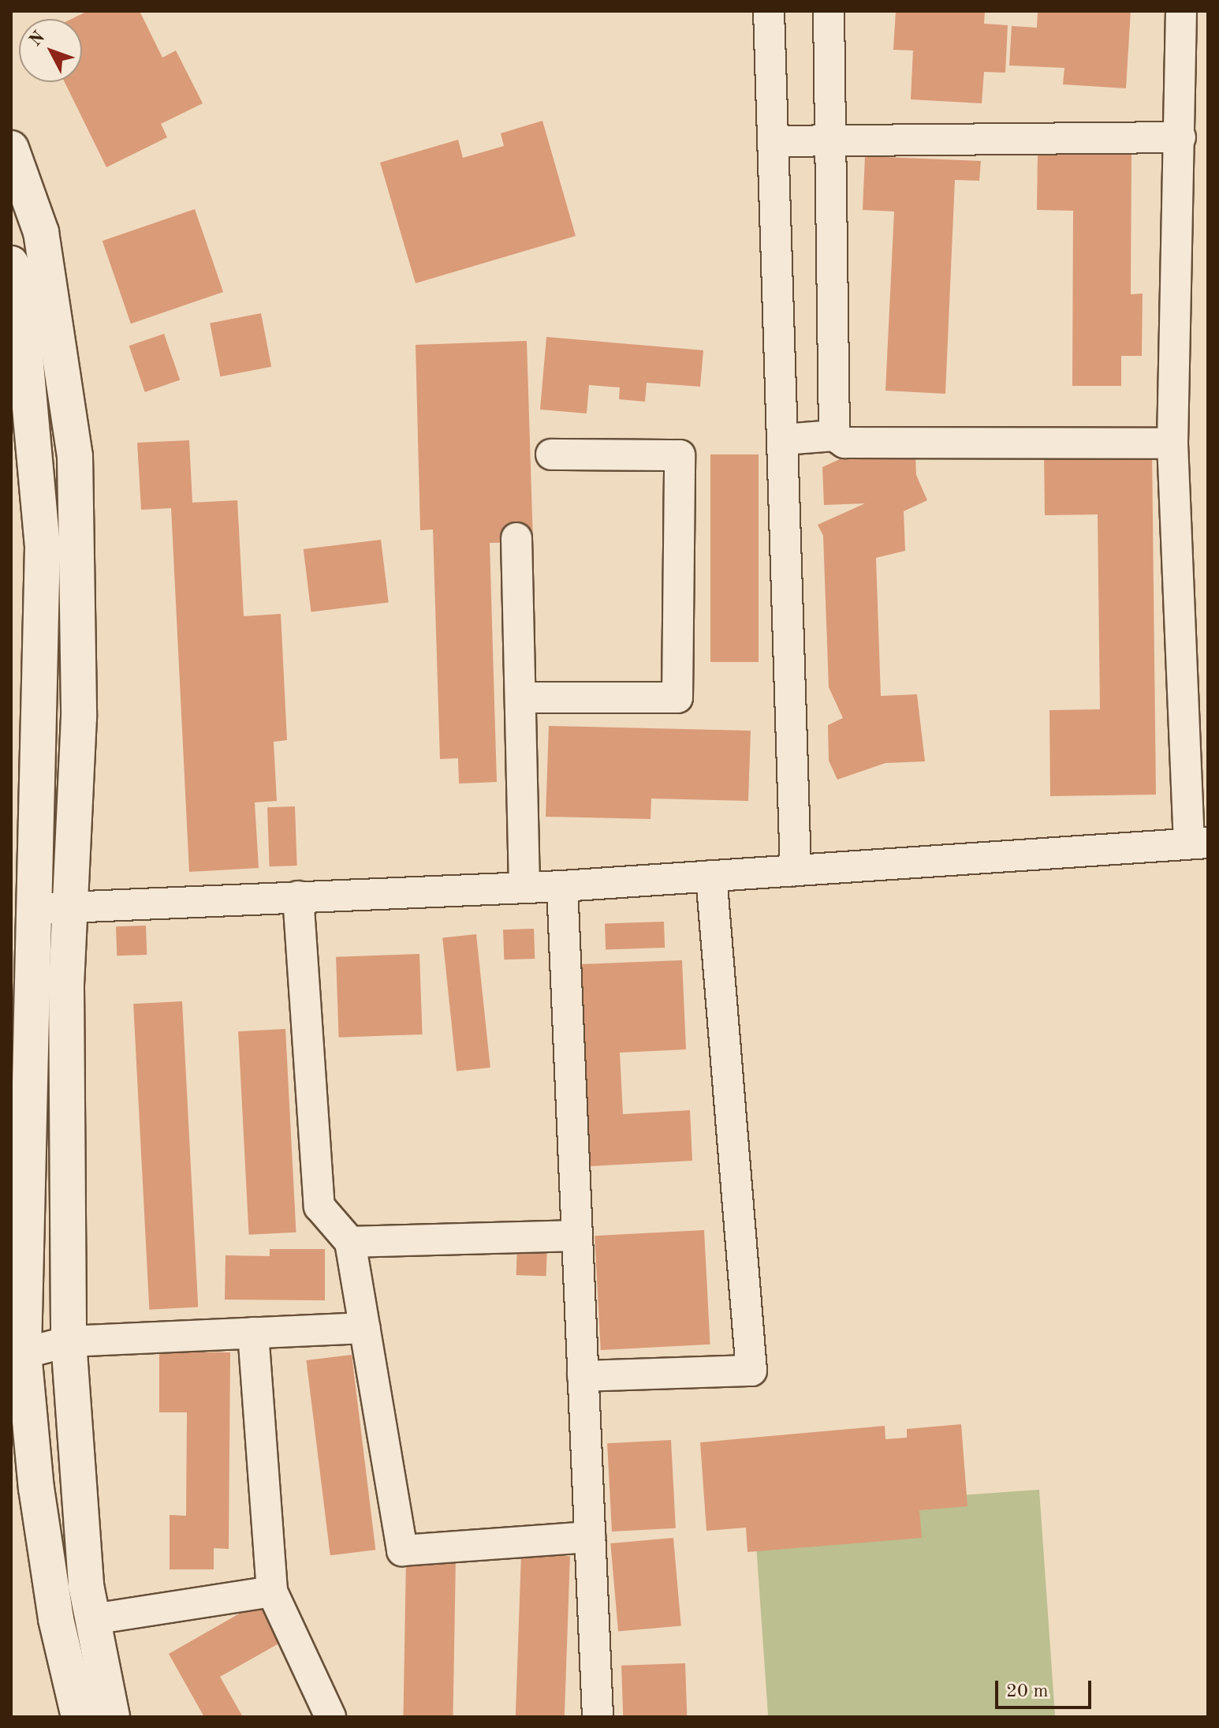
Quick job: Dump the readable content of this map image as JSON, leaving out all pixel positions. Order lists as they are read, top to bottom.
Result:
{
  "scale_bar": "20 m",
  "north": "top left"
}
